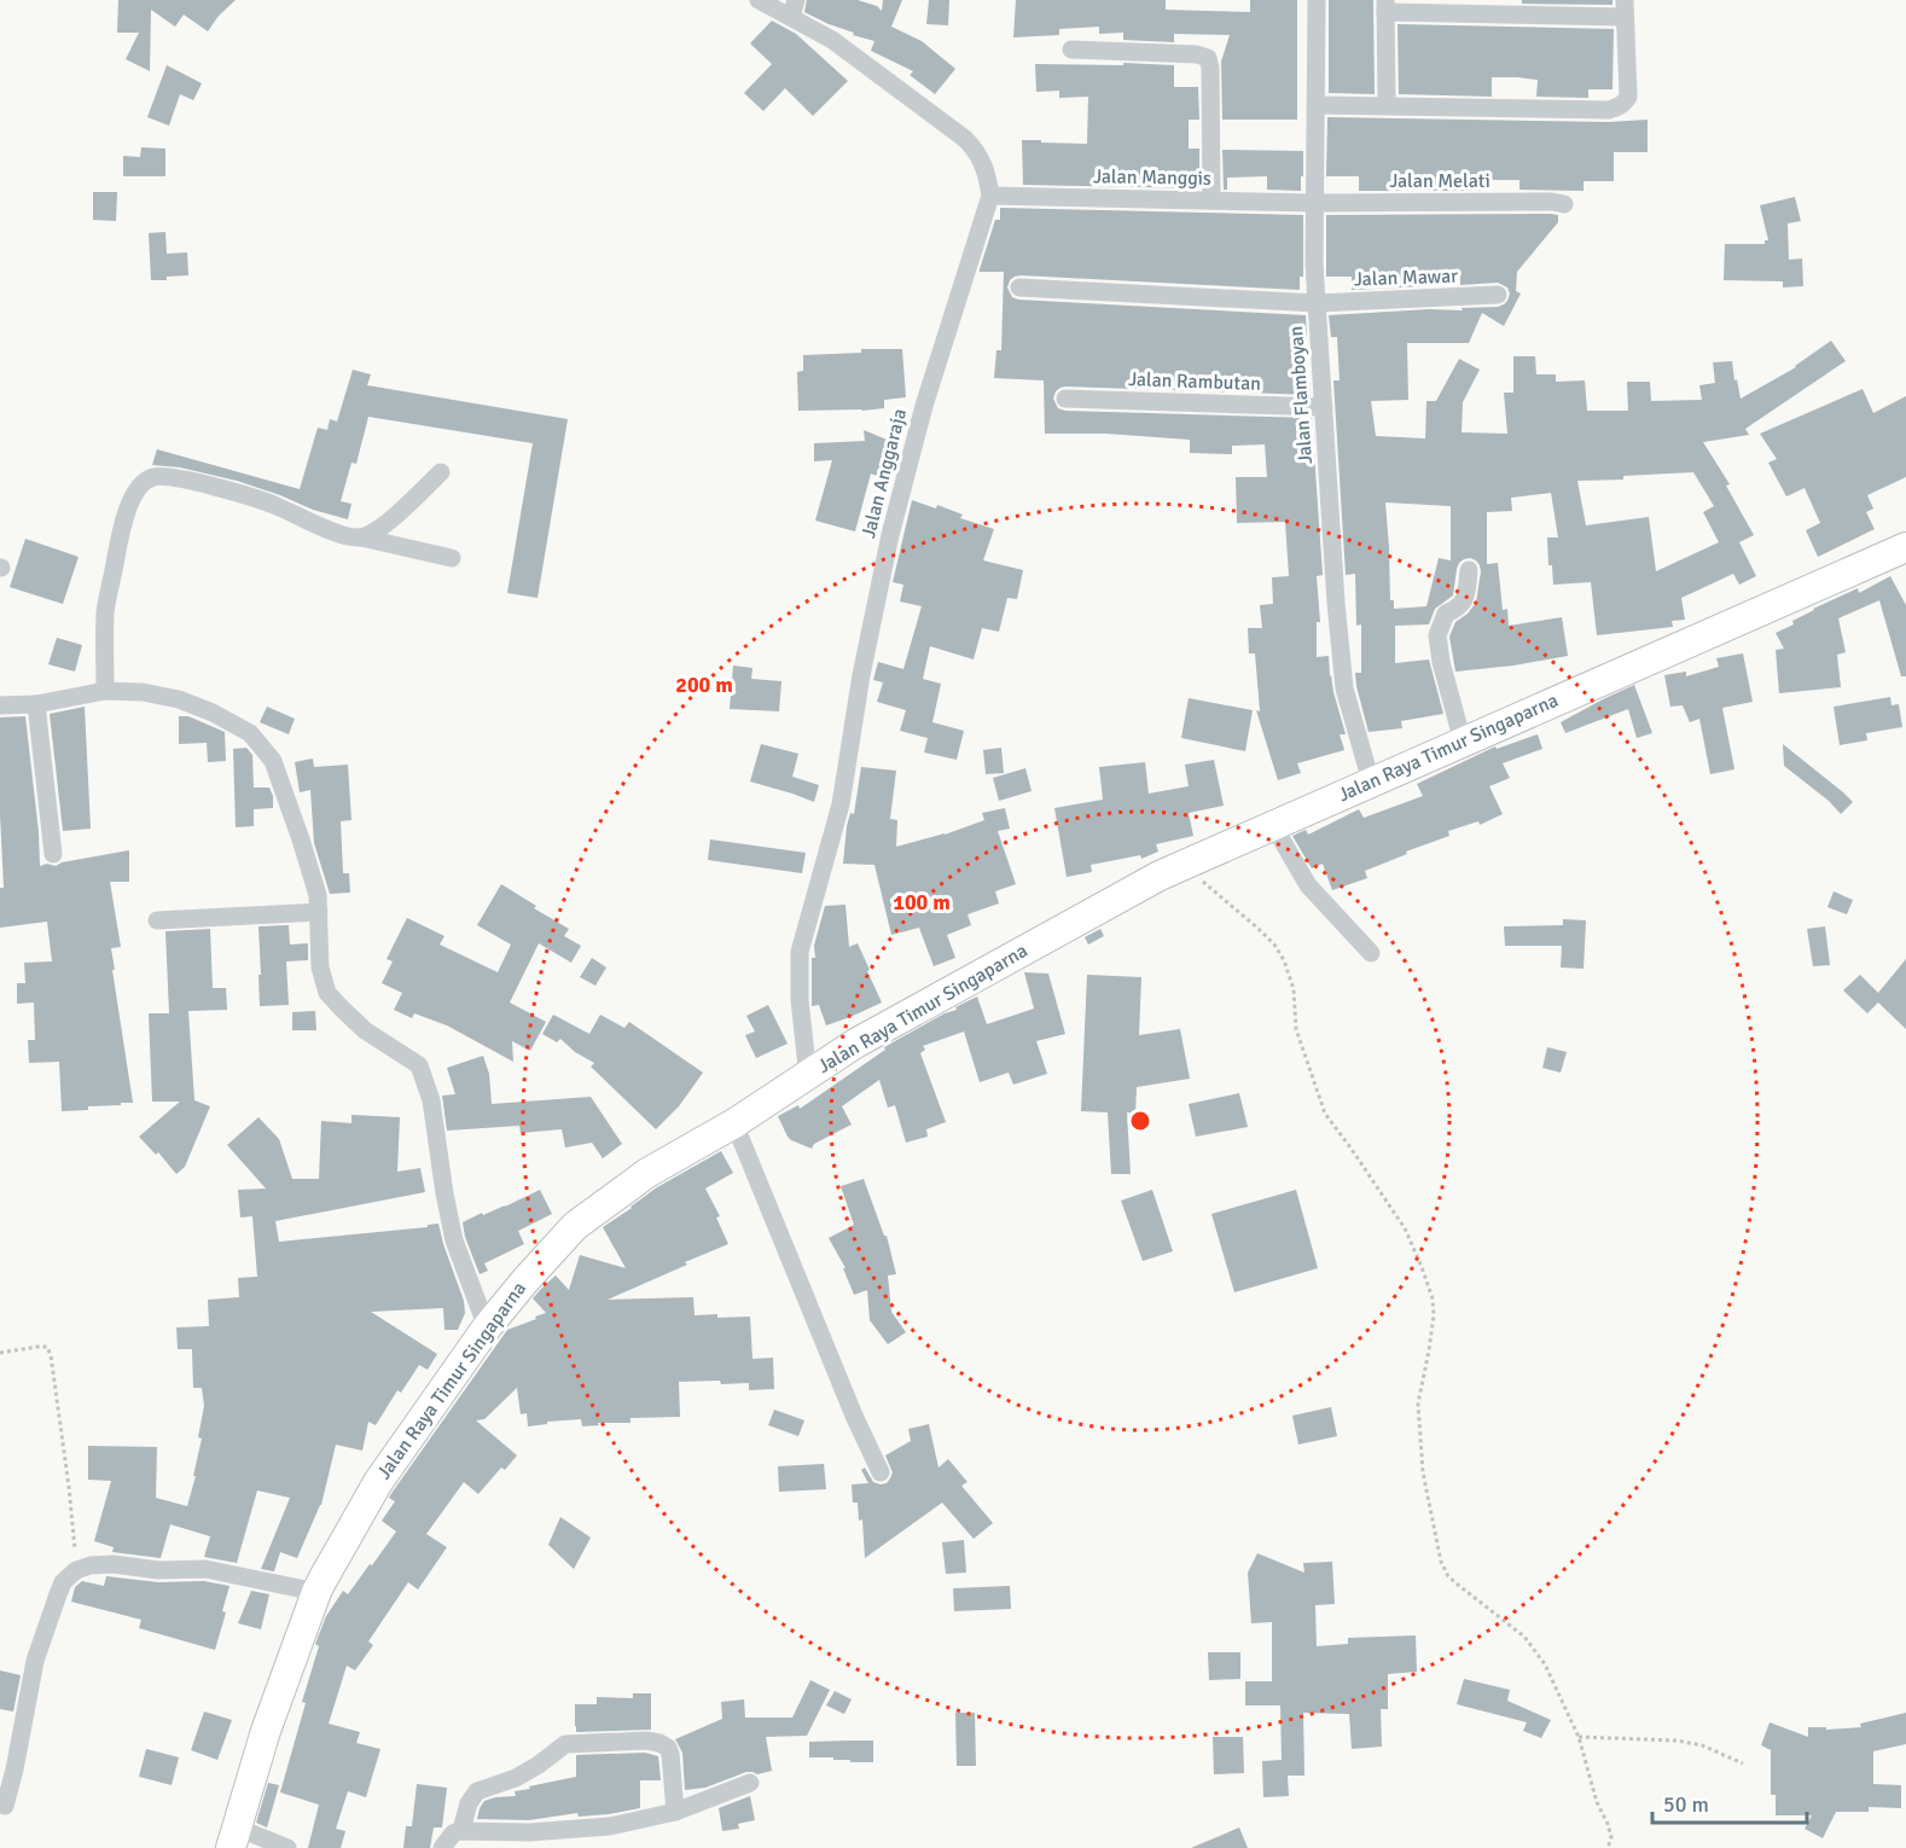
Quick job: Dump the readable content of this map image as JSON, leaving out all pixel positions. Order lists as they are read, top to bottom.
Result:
{
  "streets": {
    "main road": ["Jalan Raya Timur Singaparna"],
    "street": [
      "Jalan Manggis",
      "Jalan Melati",
      "Jalan Mawar",
      "Jalan Rambutan",
      "Jalan Flamboyan",
      "Jalan Anggaraja"
    ]
  },
  "crossings": [
    ["Jalan Manggis", "Jalan Melati"],
    ["Jalan Manggis", "Jalan Flamboyan"],
    ["Jalan Manggis", "Jalan Anggaraja"],
    ["Jalan Melati", "Jalan Flamboyan"],
    ["Jalan Mawar", "Jalan Flamboyan"],
    ["Jalan Rambutan", "Jalan Flamboyan"],
    ["Jalan Flamboyan", "Jalan Raya Timur Singaparna"],
    ["Jalan Anggaraja", "Jalan Raya Timur Singaparna"]
  ],
  "scale_bar": "50 m",
  "rings": ["200 m", "100 m"]
}
